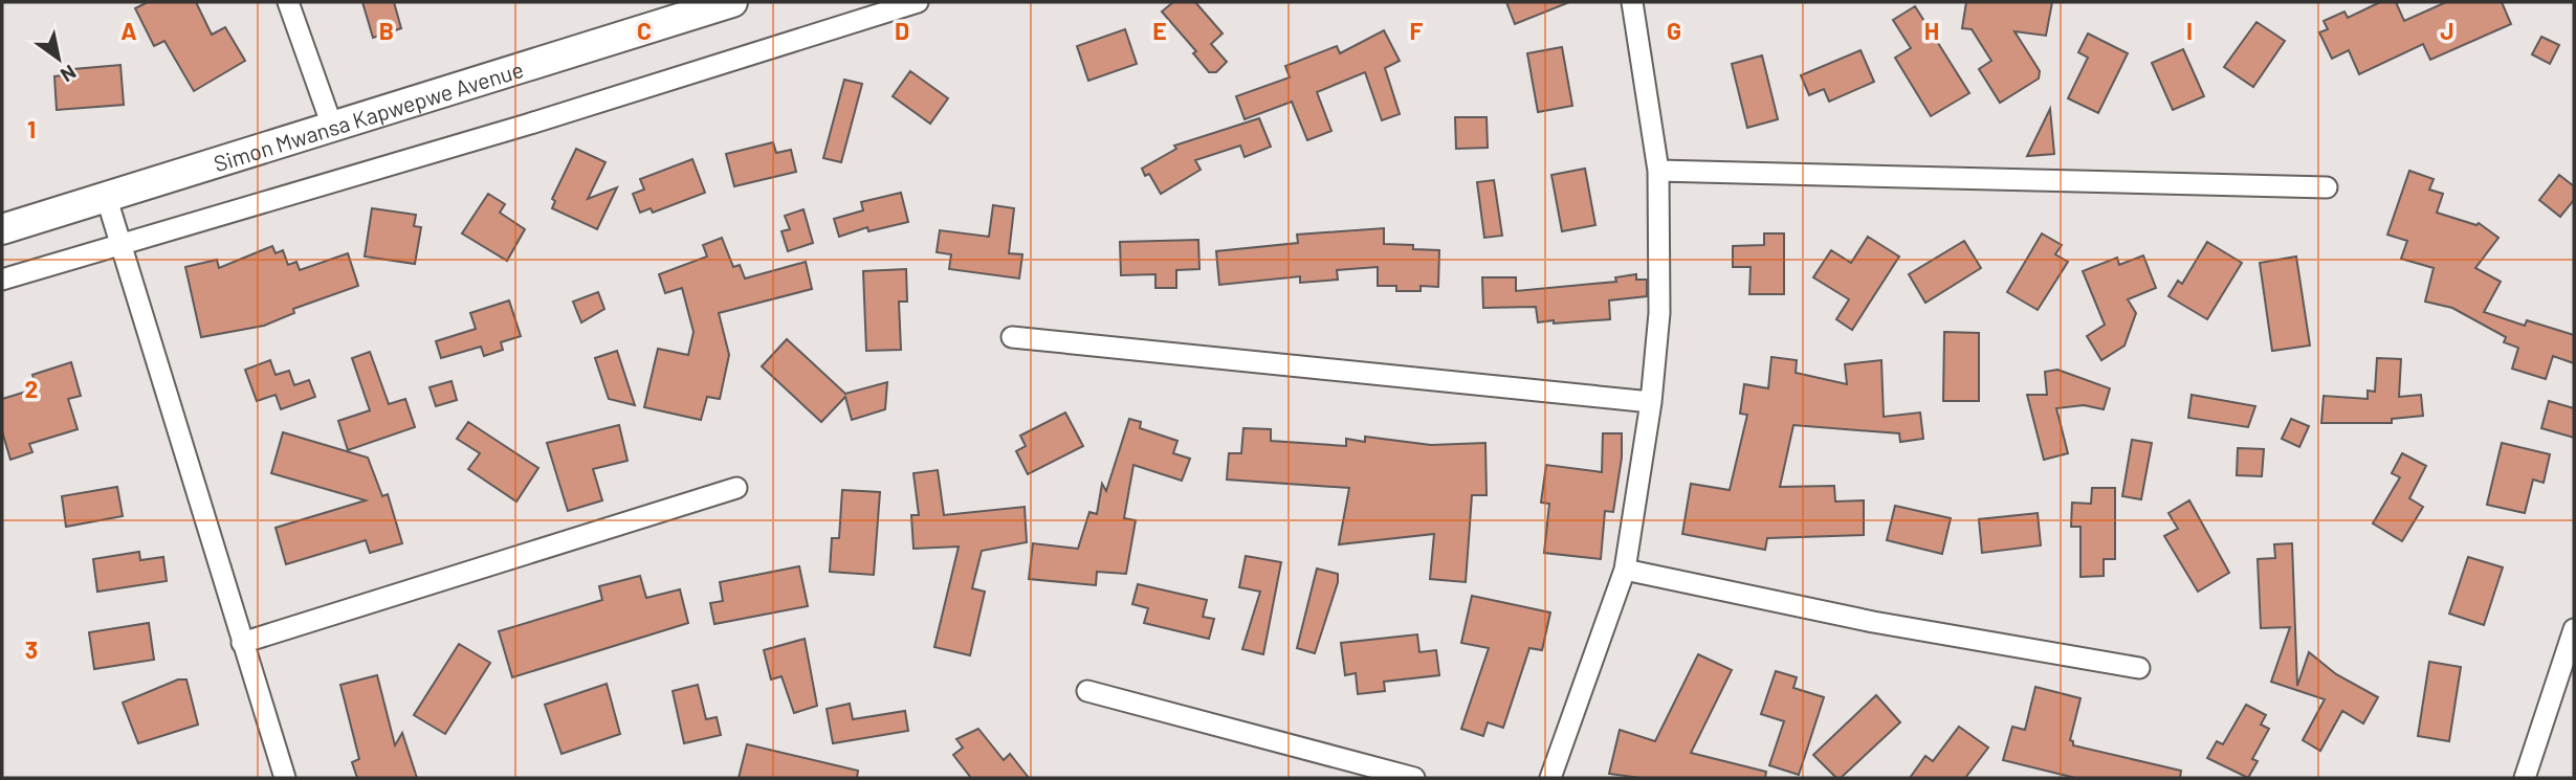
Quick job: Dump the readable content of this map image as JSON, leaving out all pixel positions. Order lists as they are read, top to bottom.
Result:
{
  "streets": {
    "main road": ["Simon Mwansa Kapwepwe Avenue"]
  },
  "north": "bottom right",
  "grid": {
    "columns": [
      "A",
      "B",
      "C",
      "D",
      "E",
      "F",
      "G",
      "H",
      "I",
      "J"
    ],
    "rows": ["1", "2", "3"]
  }
}
